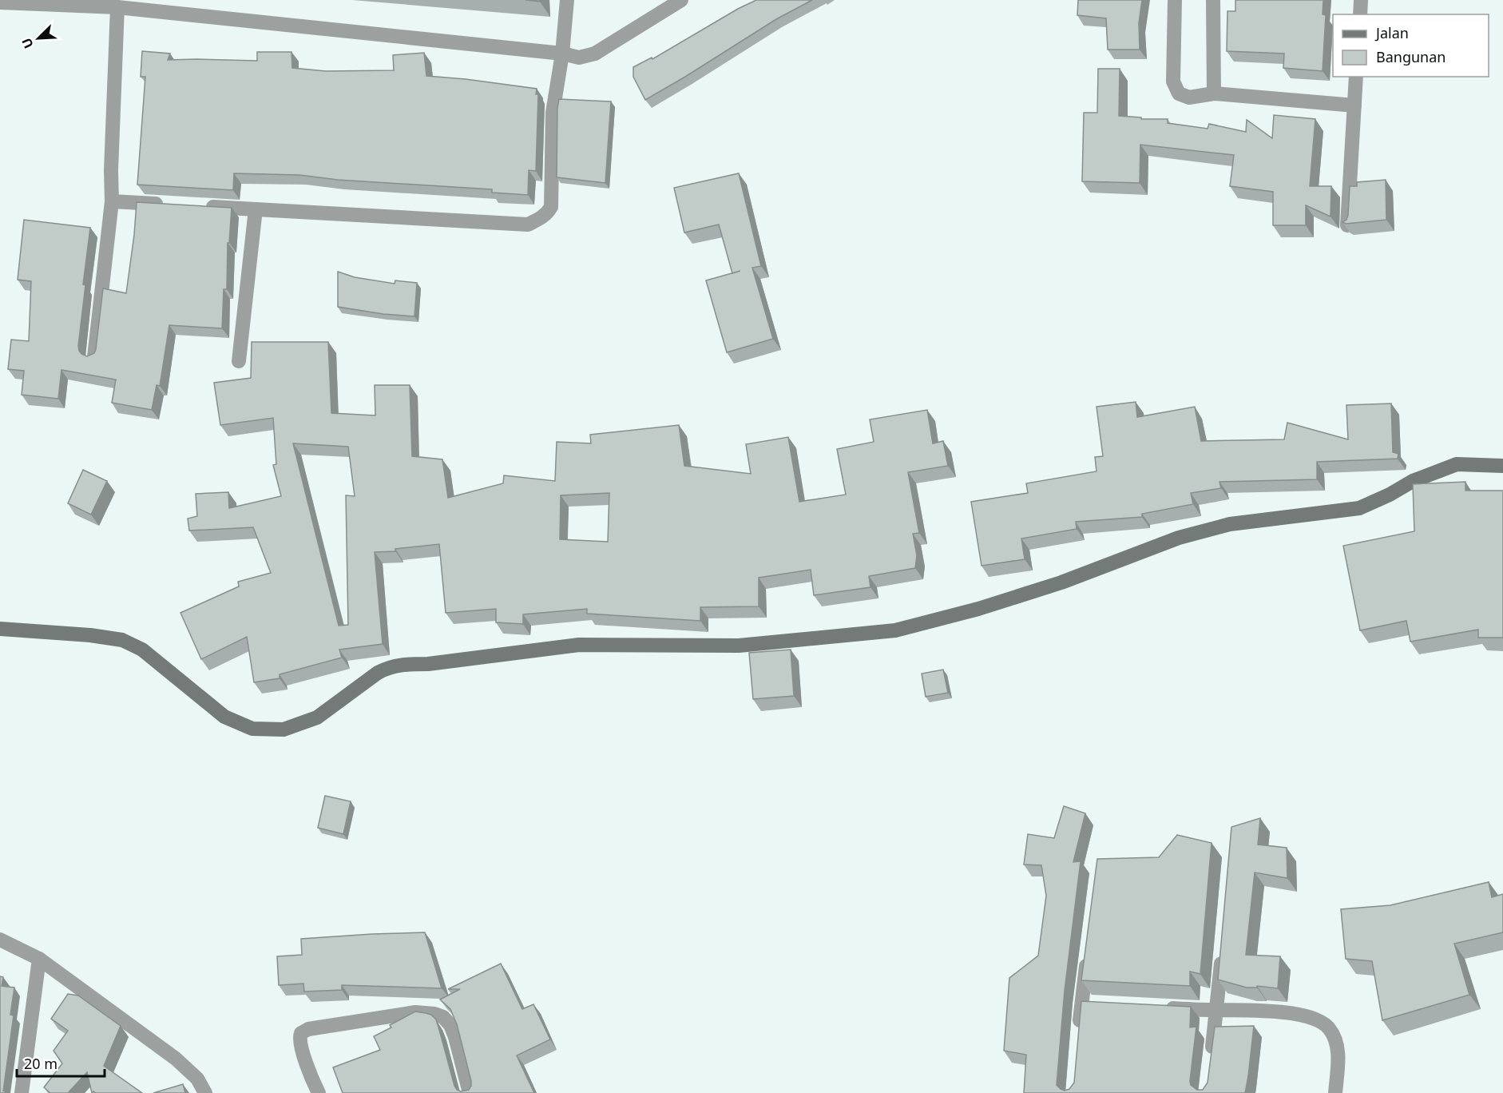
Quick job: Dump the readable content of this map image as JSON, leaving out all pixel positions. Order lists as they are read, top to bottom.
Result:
{
  "legend": ["Jalan", "Bangunan"],
  "scale_bar": "20 m",
  "north": "bottom left"
}
